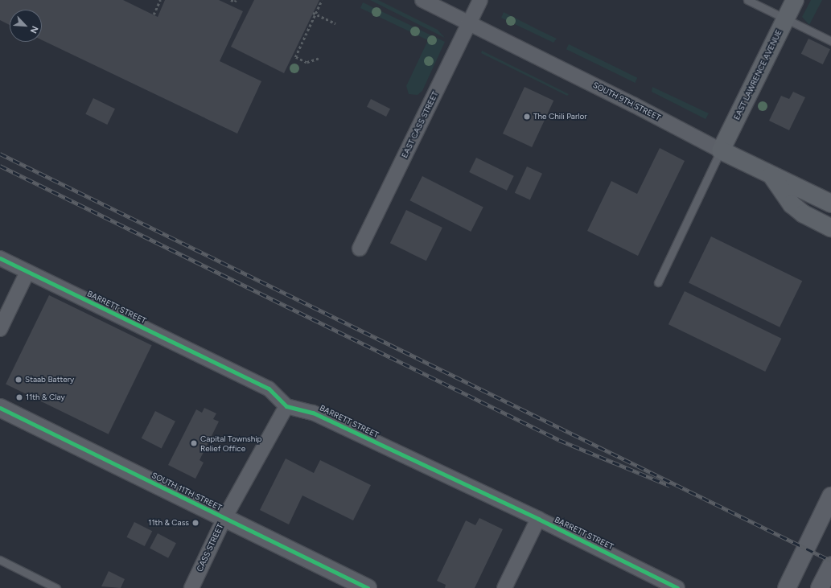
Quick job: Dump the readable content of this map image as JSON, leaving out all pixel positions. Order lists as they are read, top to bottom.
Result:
{
  "streets": {
    "main road": ["EAST LAWRENCE AVENUE", "SOUTH 9TH STREET"],
    "street": [
      "EAST CASS STREET",
      "BARRETT STREET",
      "SOUTH 11TH STREET",
      "CASS STREET"
    ]
  },
  "crossings": [
    ["EAST LAWRENCE AVENUE", "SOUTH 9TH STREET"],
    ["SOUTH 9TH STREET", "EAST CASS STREET"],
    ["BARRETT STREET", "CASS STREET"],
    ["SOUTH 11TH STREET", "CASS STREET"]
  ],
  "places": [
    "The Chili Parlor",
    "Staab Battery",
    "11th & Clay",
    "Capital Township Relief Office",
    "11th & Cass"
  ],
  "north": "bottom right"
}
